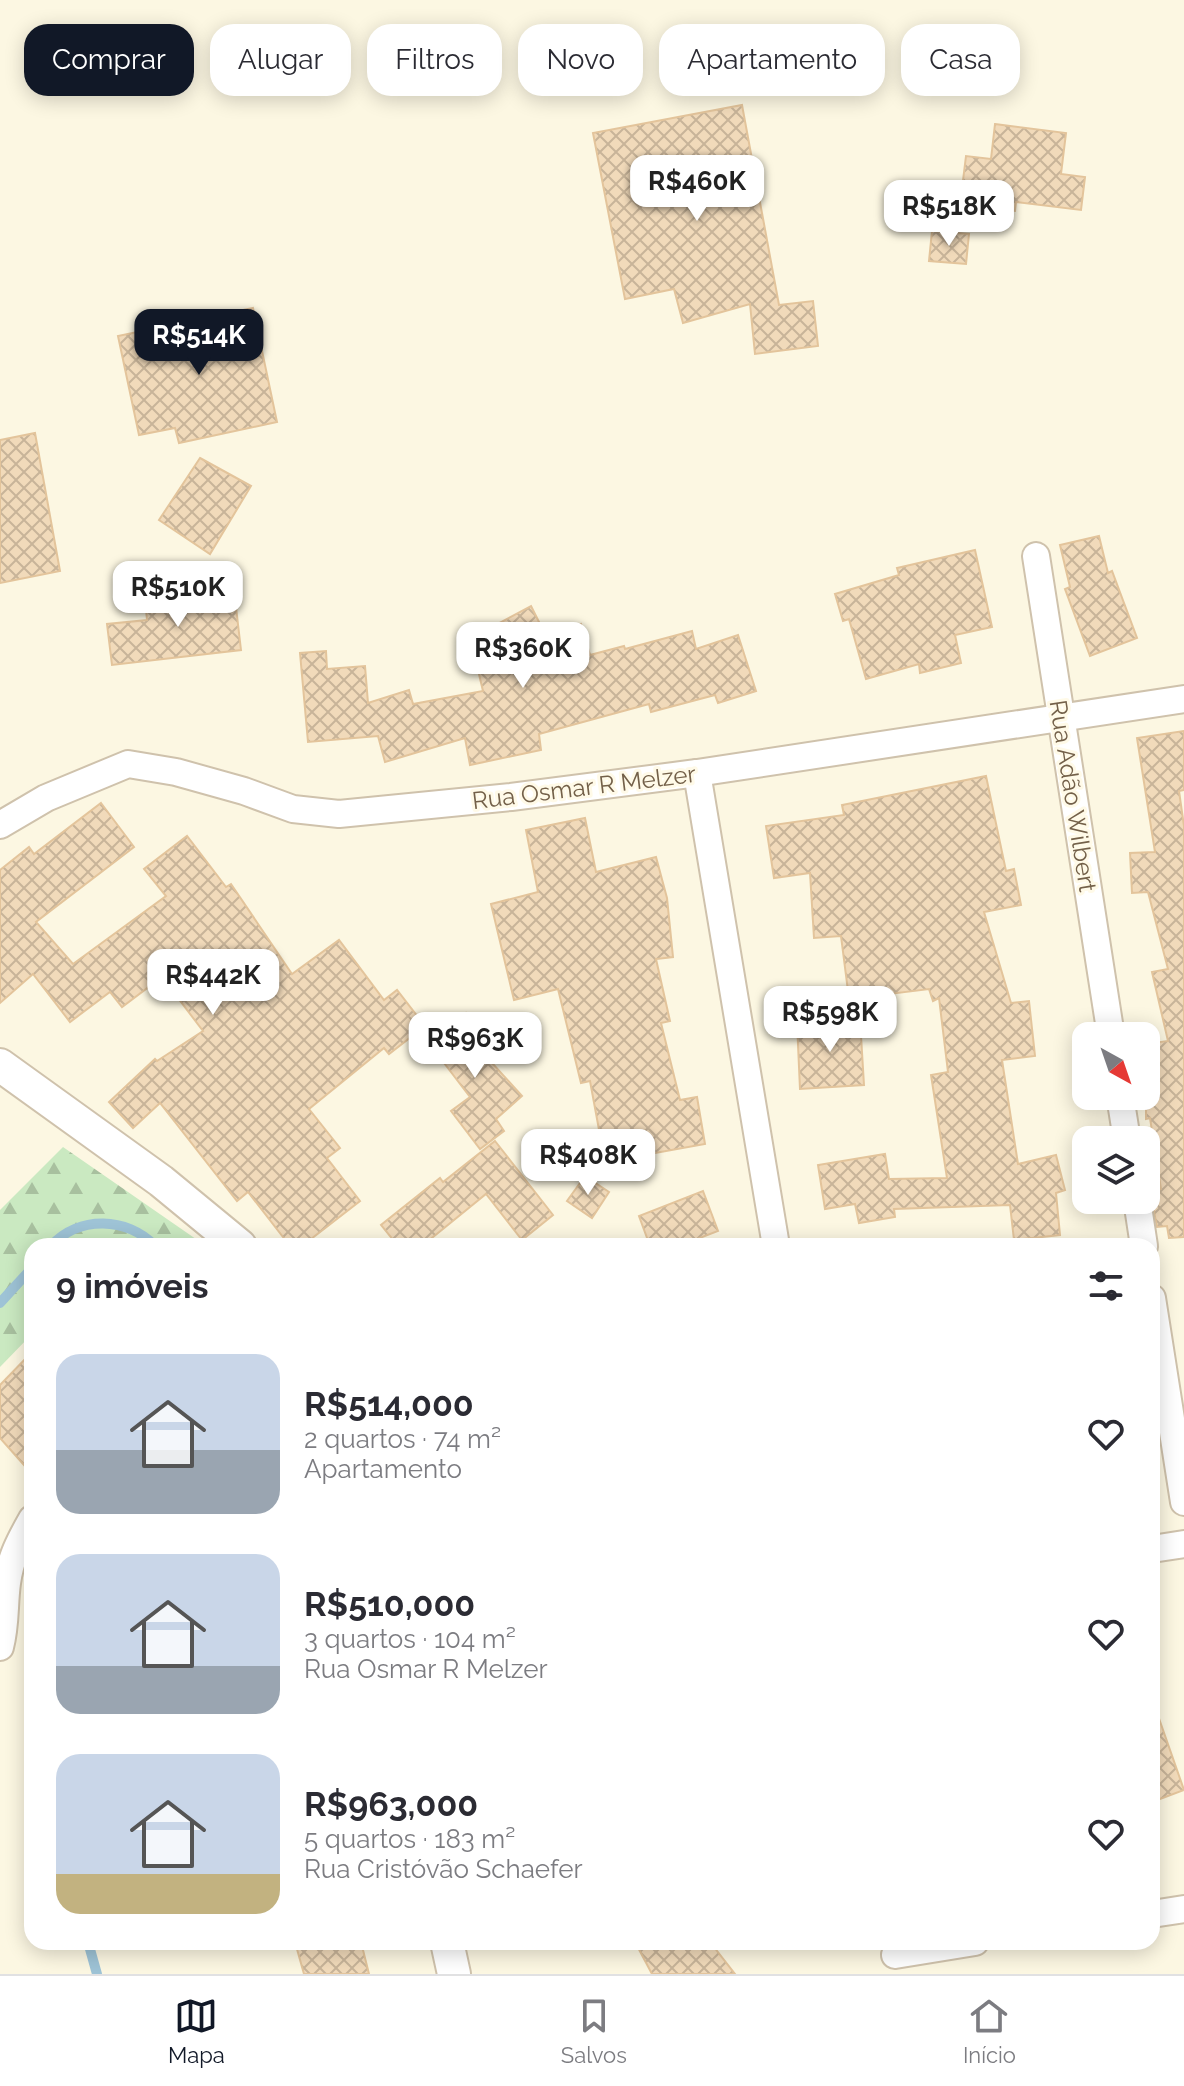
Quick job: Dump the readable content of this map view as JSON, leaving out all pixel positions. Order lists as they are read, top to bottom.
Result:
{
  "streets": {
    "street": ["Rua Osmar R Melzer", "Rua Adão Wilbert"]
  },
  "crossings": [
    ["Rua Osmar R Melzer", "Rua Adão Wilbert"]
  ],
  "north": "bottom right",
  "page": {
    "chip": [
      "Comprar",
      "Alugar",
      "Filtros",
      "Novo",
      "Apartamento",
      "Casa"
    ],
    "price": [
      "R$460K",
      "R$518K",
      "R$514K",
      "R$510K",
      "R$360K",
      "R$442K",
      "R$598K",
      "R$963K",
      "R$408K"
    ],
    "heading": "9 imóveis",
    "list": [
      {
        "name": "R$514,000",
        "note": "2 quartos · 74 m² · Apartamento"
      },
      {
        "name": "R$510,000",
        "note": "3 quartos · 104 m² · Rua Osmar R Melzer"
      },
      {
        "name": "R$963,000",
        "note": "5 quartos · 183 m² · Rua Cristóvão Schaefer"
      }
    ],
    "tabs": ["Mapa", "Salvos", "Início"]
  }
}
